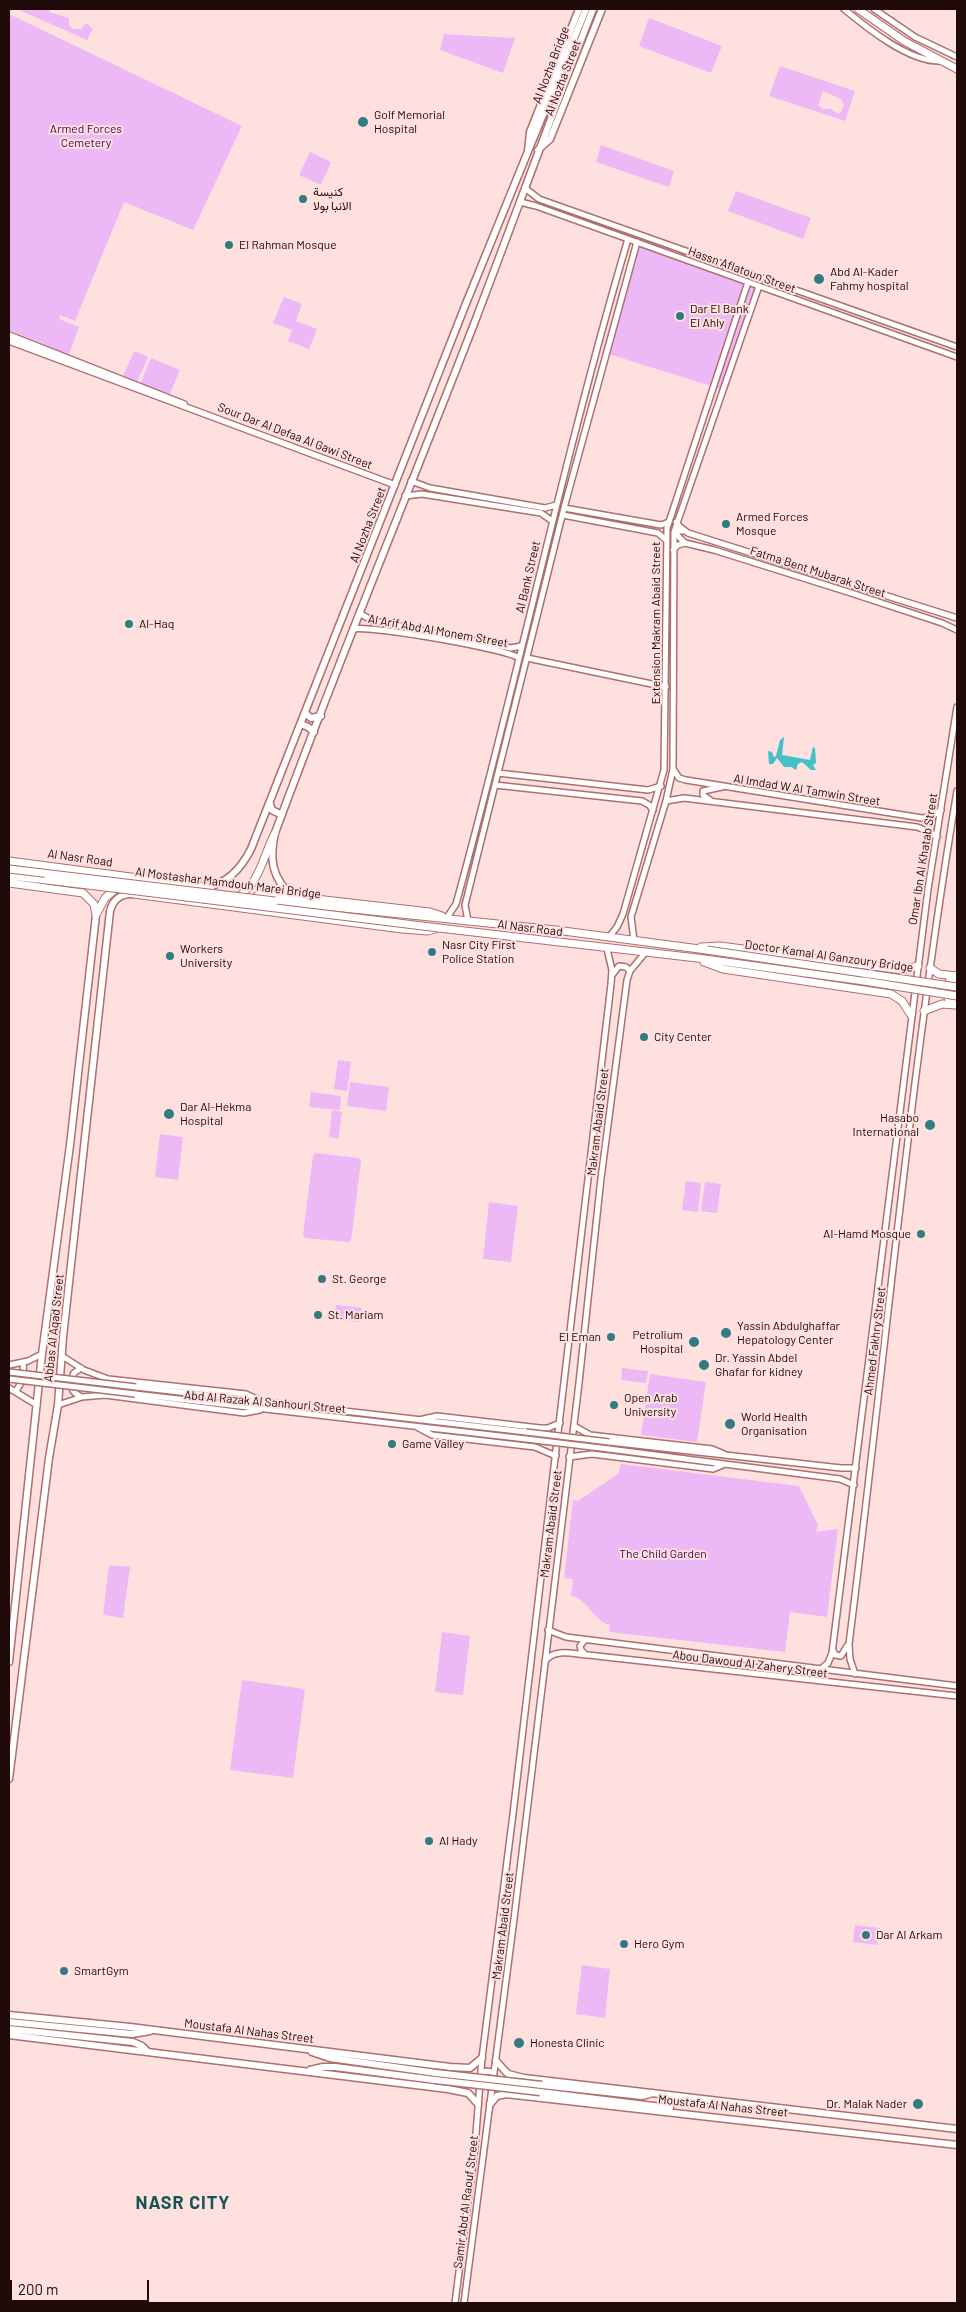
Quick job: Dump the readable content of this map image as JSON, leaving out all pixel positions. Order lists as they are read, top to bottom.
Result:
{
  "streets": {
    "highway": ["Al Nasr Road", "Al Mostashar Mamdouh Marei Bridge", "Doctor Kamal Al Ganzoury Bridge"],
    "main road": [
      "Al Nozha Bridge",
      "Al Nozha Street",
      "Sour Dar Al Defaa Al Gawi Street",
      "Abbas Al Aqad Street",
      "Moustafa Al Nahas Street"
    ],
    "street": [
      "Hassn Aflatoun Street",
      "Fatma Bent Mubarak Street",
      "Al Bank Street",
      "Extension Makram Abaid Street",
      "Al Arif Abd Al Monem Street",
      "Al Imdad W Al Tamwin Street",
      "Omar Ibn Al Khatab Street",
      "Makram Abaid Street",
      "Ahmed Fakhry Street",
      "Abd Al Razak Al Sanhouri Street",
      "Abou Dawoud Al Zahery Street",
      "Samir Abd Al Raouf Street"
    ]
  },
  "crossings": [
    ["Al Nozha Bridge", "Al Nozha Street"],
    ["Al Nozha Street", "Hassn Aflatoun Street"],
    ["Al Nozha Street", "Sour Dar Al Defaa Al Gawi Street"],
    ["Al Nozha Street", "Al Arif Abd Al Monem Street"],
    ["Al Nozha Street", "Al Nasr Road"],
    ["Hassn Aflatoun Street", "Al Bank Street"],
    ["Hassn Aflatoun Street", "Extension Makram Abaid Street"],
    ["Al Bank Street", "Al Arif Abd Al Monem Street"],
    ["Al Bank Street", "Al Nasr Road"],
    ["Al Bank Street", "Al Mostashar Mamdouh Marei Bridge"],
    ["Extension Makram Abaid Street", "Al Imdad W Al Tamwin Street"],
    ["Extension Makram Abaid Street", "Al Nasr Road"],
    ["Al Imdad W Al Tamwin Street", "Omar Ibn Al Khatab Street"],
    ["Al Nasr Road", "Omar Ibn Al Khatab Street"],
    ["Al Nasr Road", "Al Mostashar Mamdouh Marei Bridge"],
    ["Al Nasr Road", "Doctor Kamal Al Ganzoury Bridge"],
    ["Al Nasr Road", "Makram Abaid Street"],
    ["Al Nasr Road", "Abbas Al Aqad Street"],
    ["Omar Ibn Al Khatab Street", "Ahmed Fakhry Street"],
    ["Makram Abaid Street", "Abd Al Razak Al Sanhouri Street"],
    ["Makram Abaid Street", "Abou Dawoud Al Zahery Street"],
    ["Makram Abaid Street", "Moustafa Al Nahas Street"],
    ["Makram Abaid Street", "Samir Abd Al Raouf Street"],
    ["Abbas Al Aqad Street", "Abd Al Razak Al Sanhouri Street"],
    ["Ahmed Fakhry Street", "Abou Dawoud Al Zahery Street"],
    ["Moustafa Al Nahas Street", "Samir Abd Al Raouf Street"]
  ],
  "districts": ["NASR CITY"],
  "parks": ["Armed Forces Cemetery", "The Child Garden"],
  "places": [
    "Golf Memorial Hospital",
    "كنيسة الانبا بولا",
    "El Rahman Mosque",
    "Abd Al-Kader Fahmy hospital",
    "Dar El Bank El Ahly",
    "Armed Forces Mosque",
    "Al-Haq",
    "Nasr City First Police Station",
    "Workers University",
    "City Center",
    "Dar Al-Hekma Hospital",
    "Hasabo International",
    "Al-Hamd Mosque",
    "St. George",
    "St. Mariam",
    "Yassin Abdulghaffar Hepatology Center",
    "El Eman",
    "Petrolium Hospital",
    "Dr. Yassin Abdel Ghafar for kidney",
    "Open Arab University",
    "World Health Organisation",
    "Game Valley",
    "Al Hady",
    "Dar Al Arkam",
    "Hero Gym",
    "SmartGym",
    "Honesta Clinic",
    "Dr. Malak Nader"
  ],
  "scale_bar": "200 m"
}
